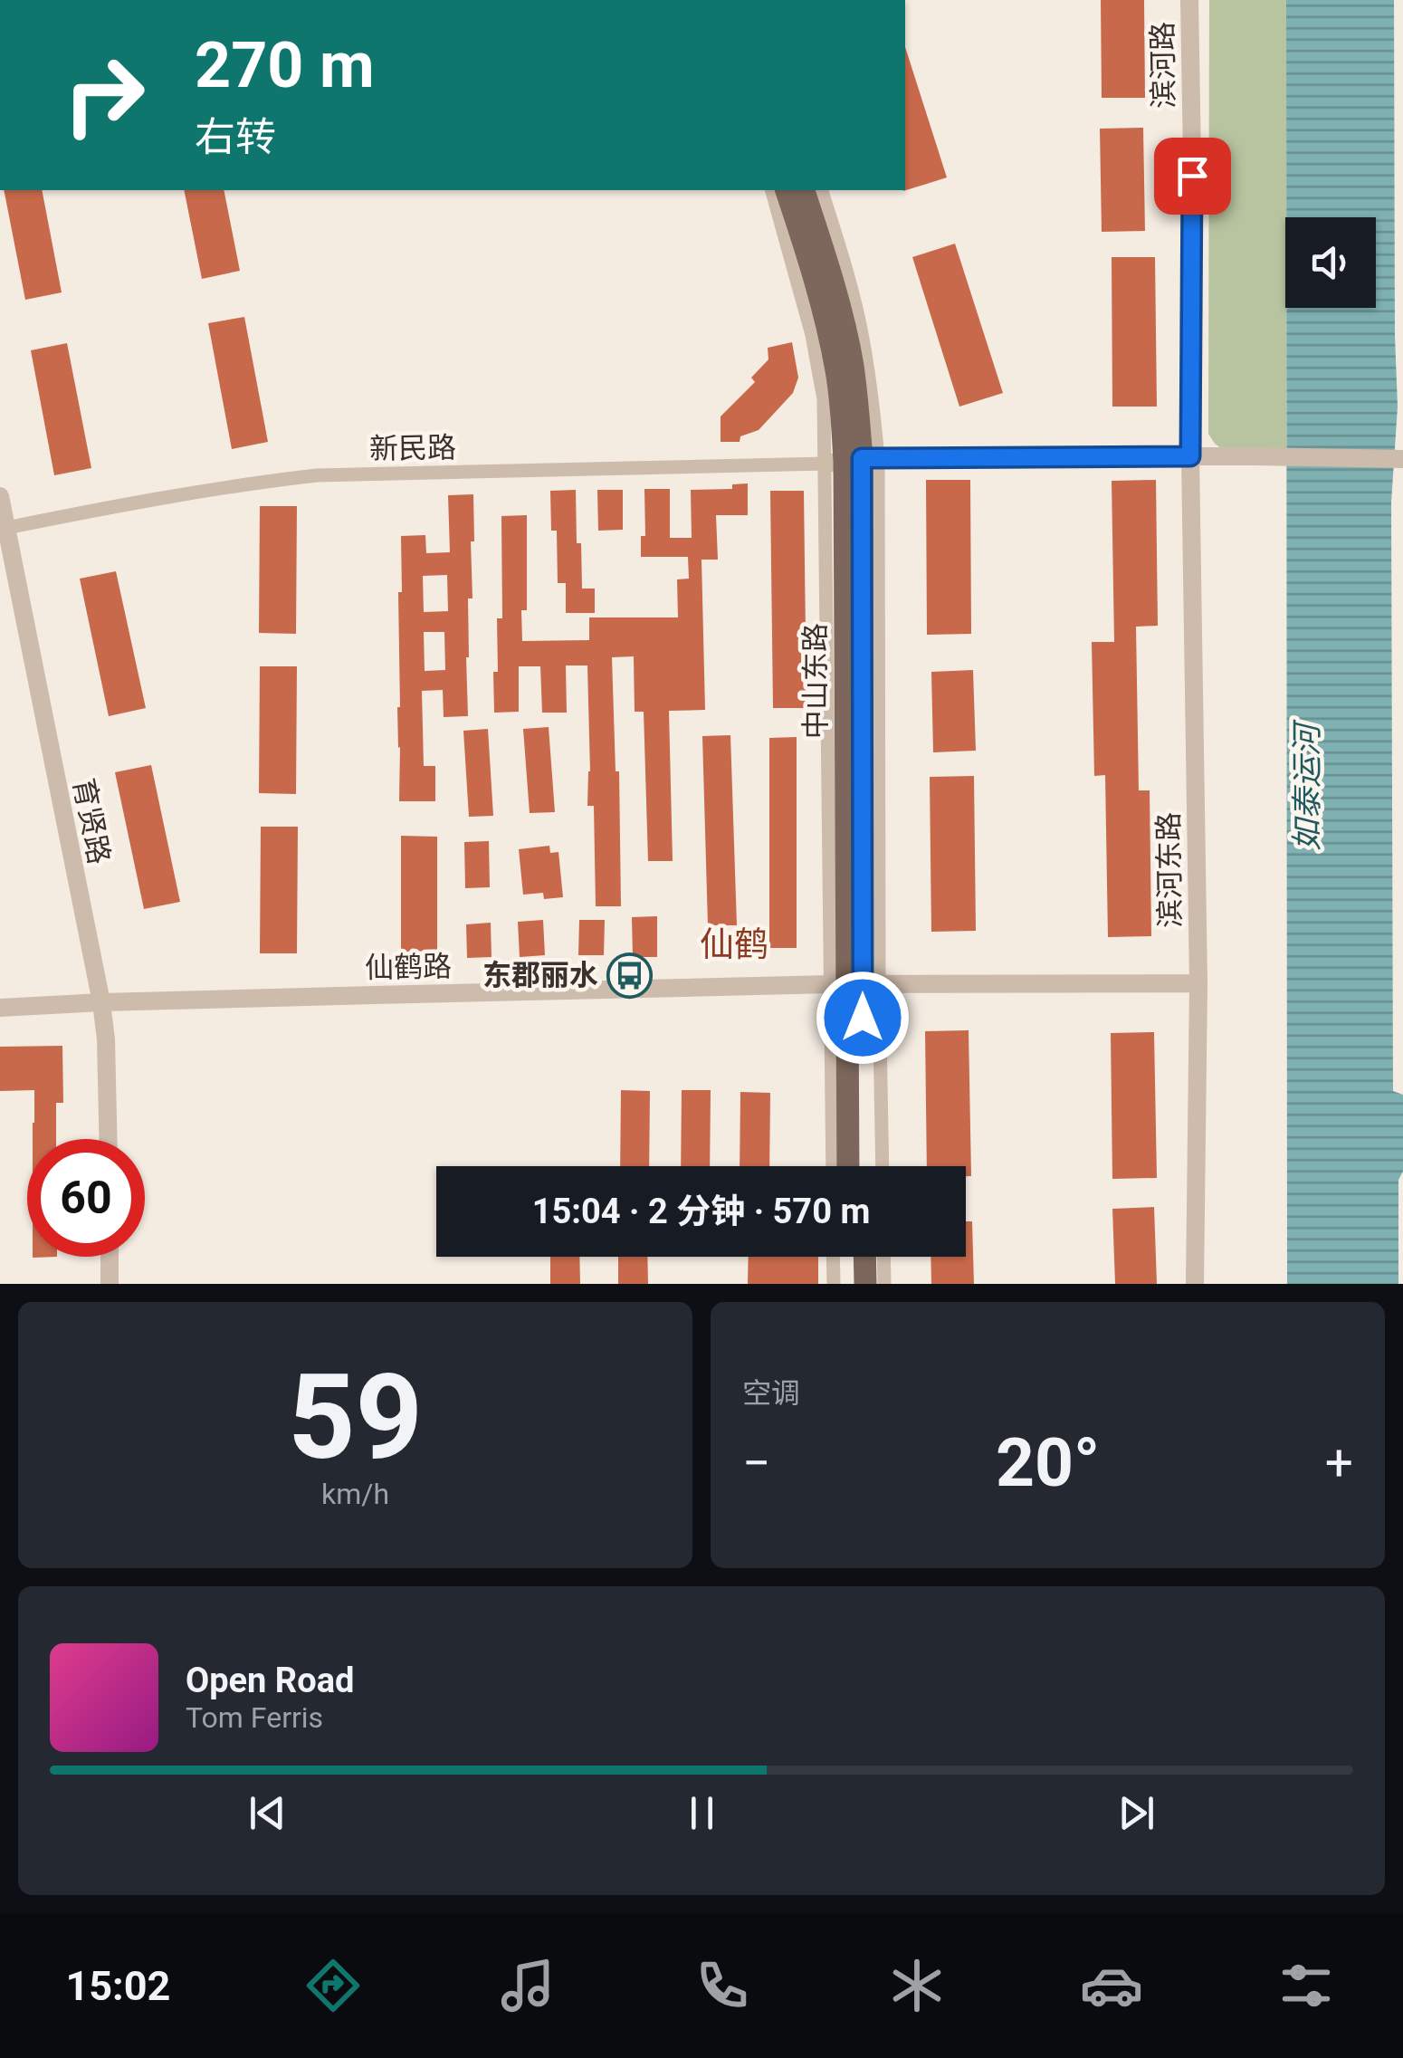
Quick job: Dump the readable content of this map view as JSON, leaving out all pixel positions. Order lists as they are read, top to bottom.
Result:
{
  "streets": {
    "main road": ["中山东路"],
    "street": [
      "滨河路",
      "新民路",
      "育贤路",
      "滨河东路",
      "仙鹤路"
    ]
  },
  "crossings": [
    ["滨河路", "滨河东路"],
    ["新民路", "中山东路"],
    ["新民路", "育贤路"],
    ["中山东路", "仙鹤路"],
    ["育贤路", "仙鹤路"],
    ["滨河东路", "仙鹤路"]
  ],
  "districts": ["仙鹤"],
  "water": ["如泰运河"],
  "places": {
    "bus stop": ["东郡丽水"]
  },
  "page": {
    "turn": ["270 m", "右转"],
    "limit": "60",
    "trip": "15:04 · 2 分钟 · 570 m",
    "tile": [
      ["59", "km/h"],
      "空调"
    ],
    "heat": ["−", "20°", "+"],
    "song": ["Open Road", "Tom Ferris"],
    "tabs": "15:02"
  }
}
